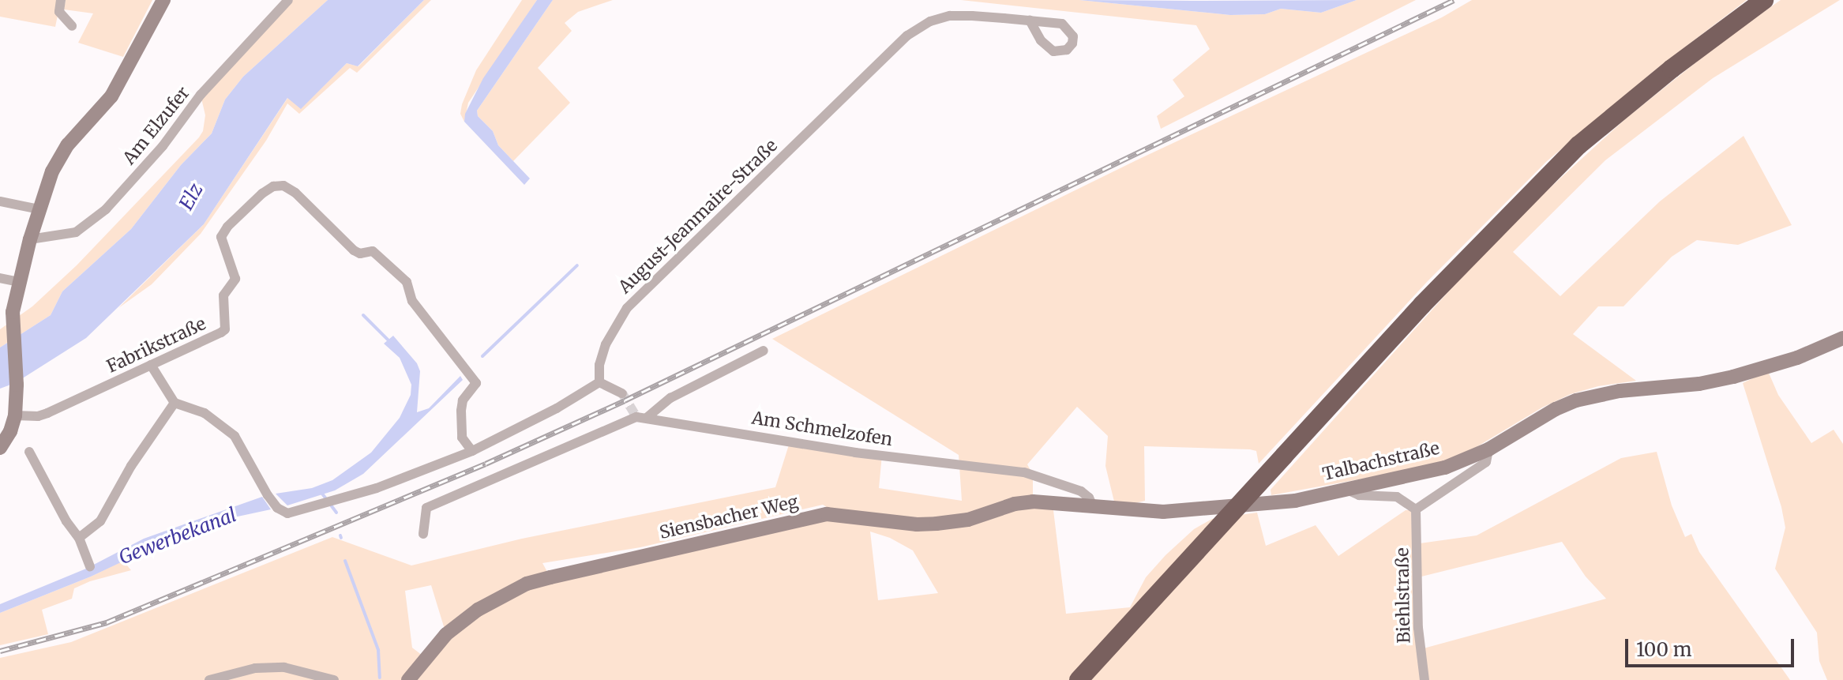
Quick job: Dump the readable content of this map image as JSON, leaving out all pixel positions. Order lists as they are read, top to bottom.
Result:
{
  "streets": {
    "street": [
      "Am Elzufer",
      "August-Jeanmaire-Straße",
      "Fabrikstraße",
      "Am Schmelzofen",
      "Talbachstraße",
      "Siensbacher Weg",
      "Biehlstraße"
    ]
  },
  "crossings": [
    ["Am Schmelzofen", "Talbachstraße"],
    ["Am Schmelzofen", "Siensbacher Weg"],
    ["Talbachstraße", "Siensbacher Weg"]
  ],
  "water": ["Elz", "Gewerbekanal"],
  "scale_bar": "100 m"
}
